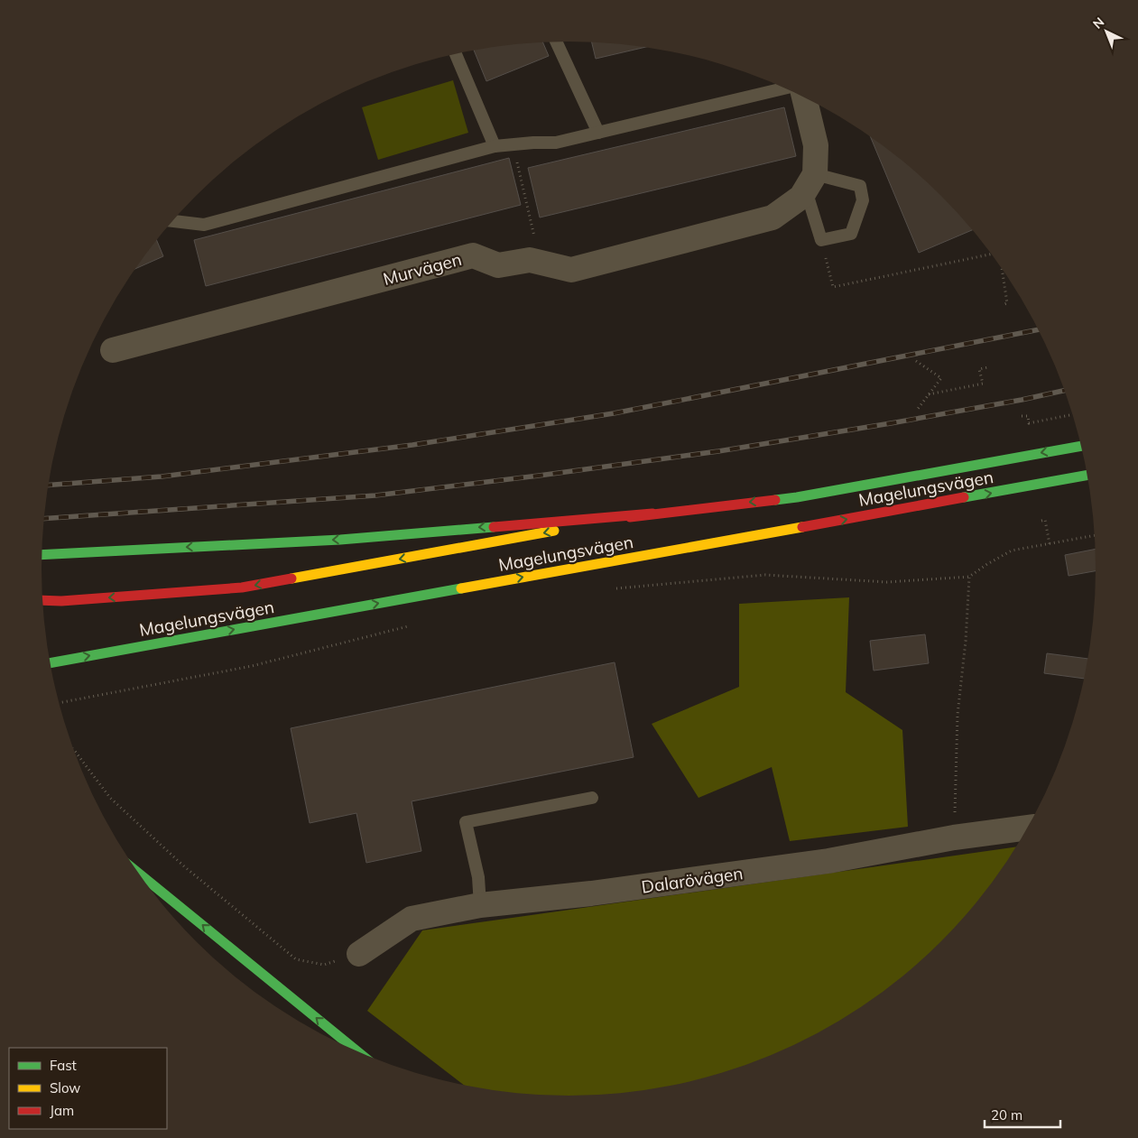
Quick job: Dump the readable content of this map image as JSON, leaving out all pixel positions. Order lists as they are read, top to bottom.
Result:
{
  "streets": {
    "main road": ["Magelungsvägen"],
    "street": ["Murvägen", "Dalarövägen"]
  },
  "legend": ["Fast", "Slow", "Jam"],
  "scale_bar": "20 m",
  "north": "top left"
}
